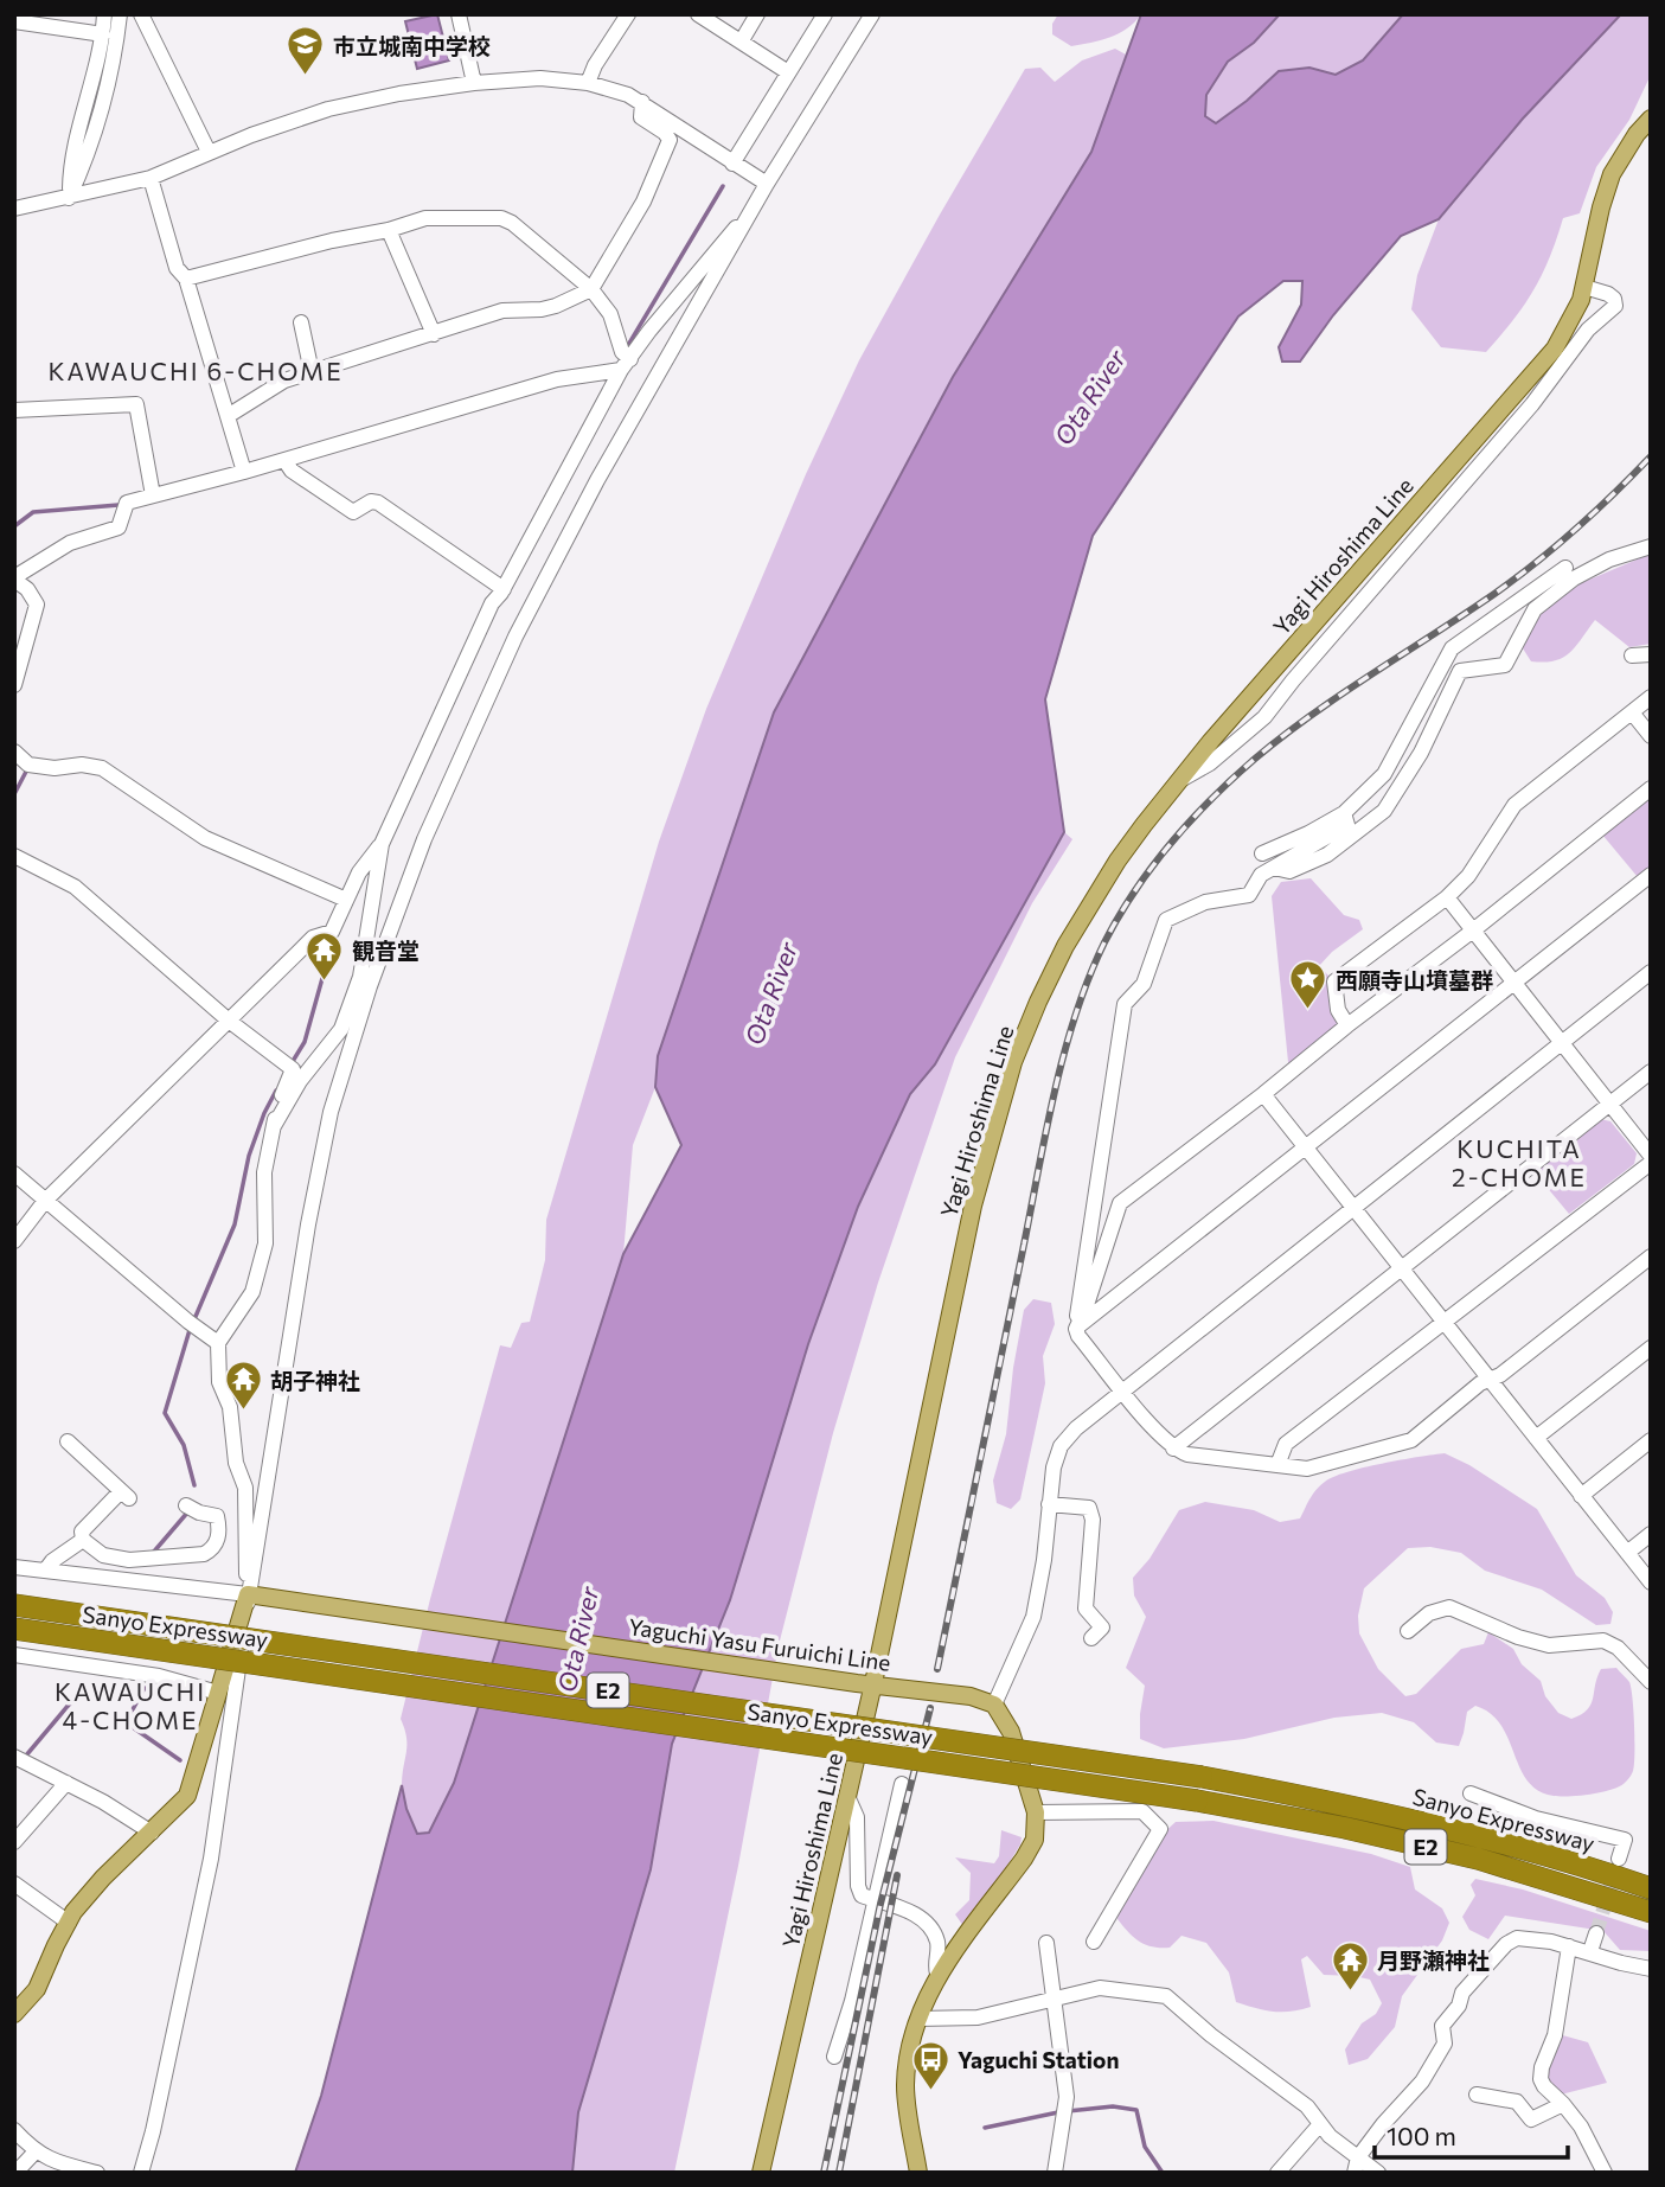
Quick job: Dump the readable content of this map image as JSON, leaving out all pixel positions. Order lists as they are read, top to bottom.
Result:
{
  "streets": {
    "highway": ["Sanyo Expressway", "E2"],
    "main road": ["Yagi Hiroshima Line", "Yaguchi Yasu Furuichi Line"]
  },
  "crossings": [
    ["Yagi Hiroshima Line", "Yaguchi Yasu Furuichi Line"]
  ],
  "districts": ["KAWAUCHI 6-CHOME", "KUCHITA 2-CHOME", "KAWAUCHI 4-CHOME"],
  "water": ["Ota River"],
  "places": {
    "school or university": ["市立城南中学校"],
    "temple": ["観音堂", "胡子神社", "月野瀬神社"],
    "place": ["西願寺山墳墓群"],
    "bus stop": ["Yaguchi Station"]
  },
  "scale_bar": "100 m"
}
